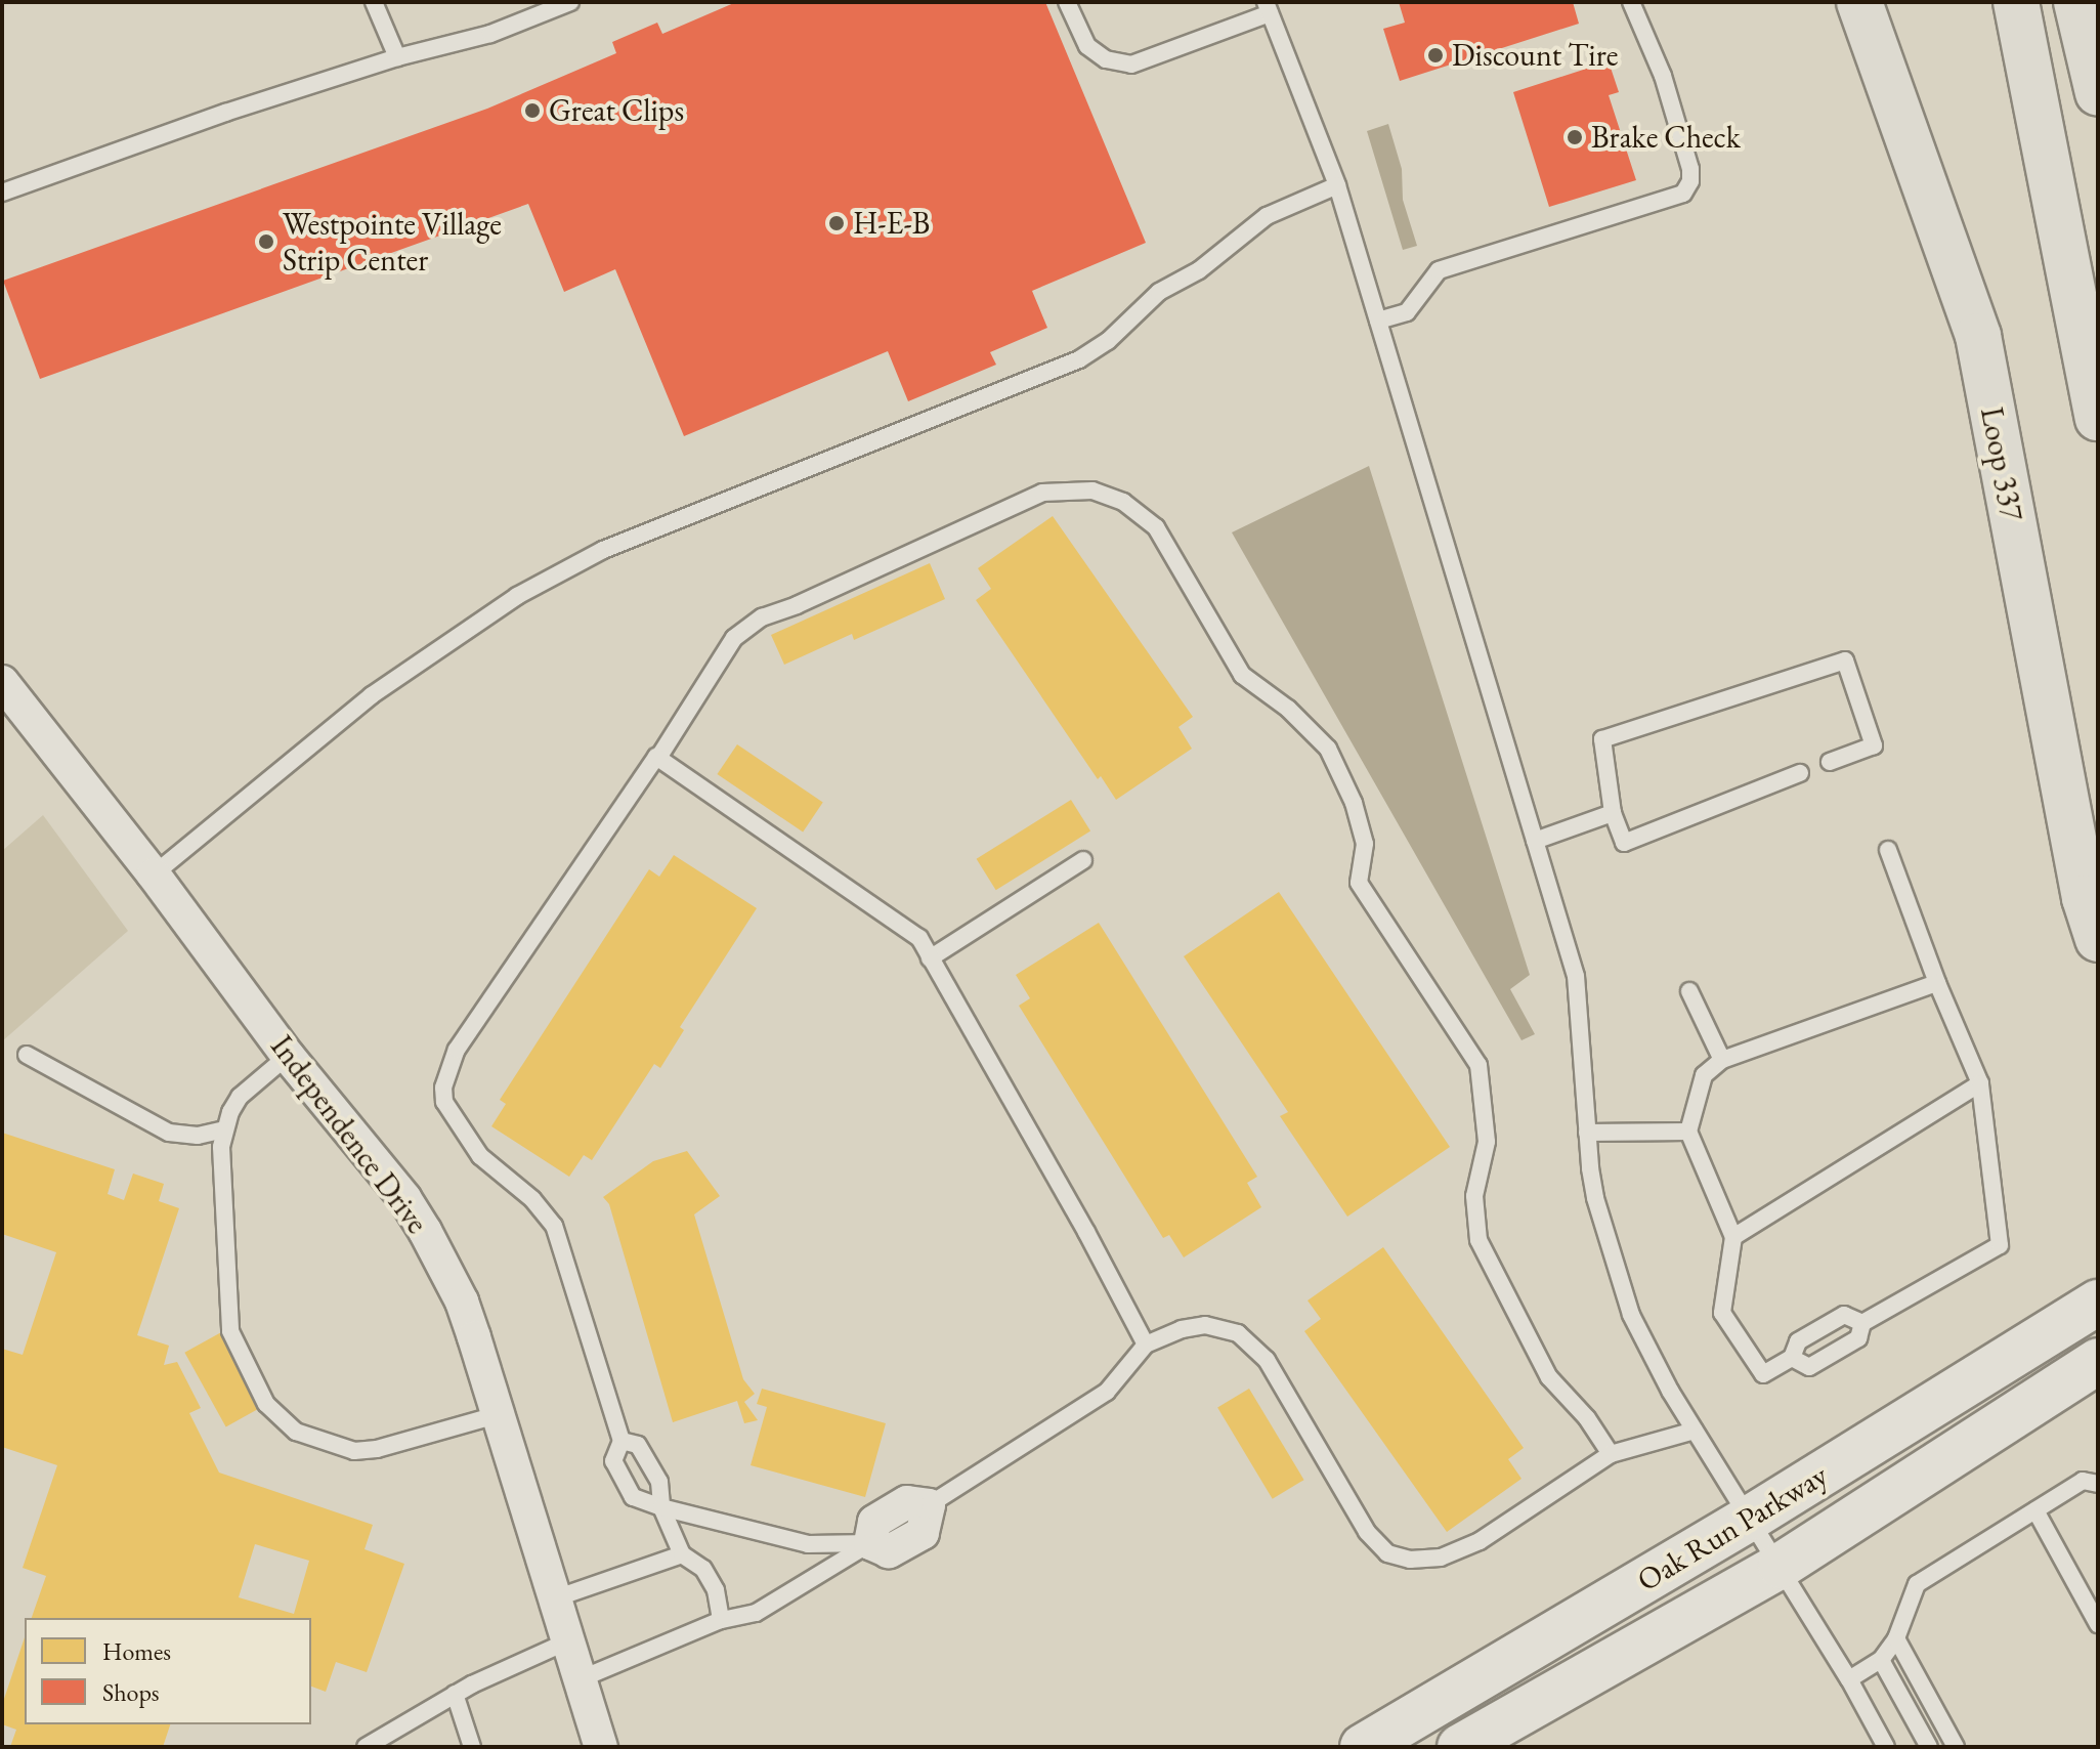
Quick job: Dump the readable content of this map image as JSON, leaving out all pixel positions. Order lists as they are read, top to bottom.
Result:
{
  "streets": {
    "main road": ["Loop 337"],
    "street": ["Independence Drive", "Oak Run Parkway"]
  },
  "places": [
    "Discount Tire",
    "Great Clips",
    "Brake Check",
    "H-E-B",
    "Westpointe Village Strip Center"
  ],
  "legend": ["Homes", "Shops"]
}
